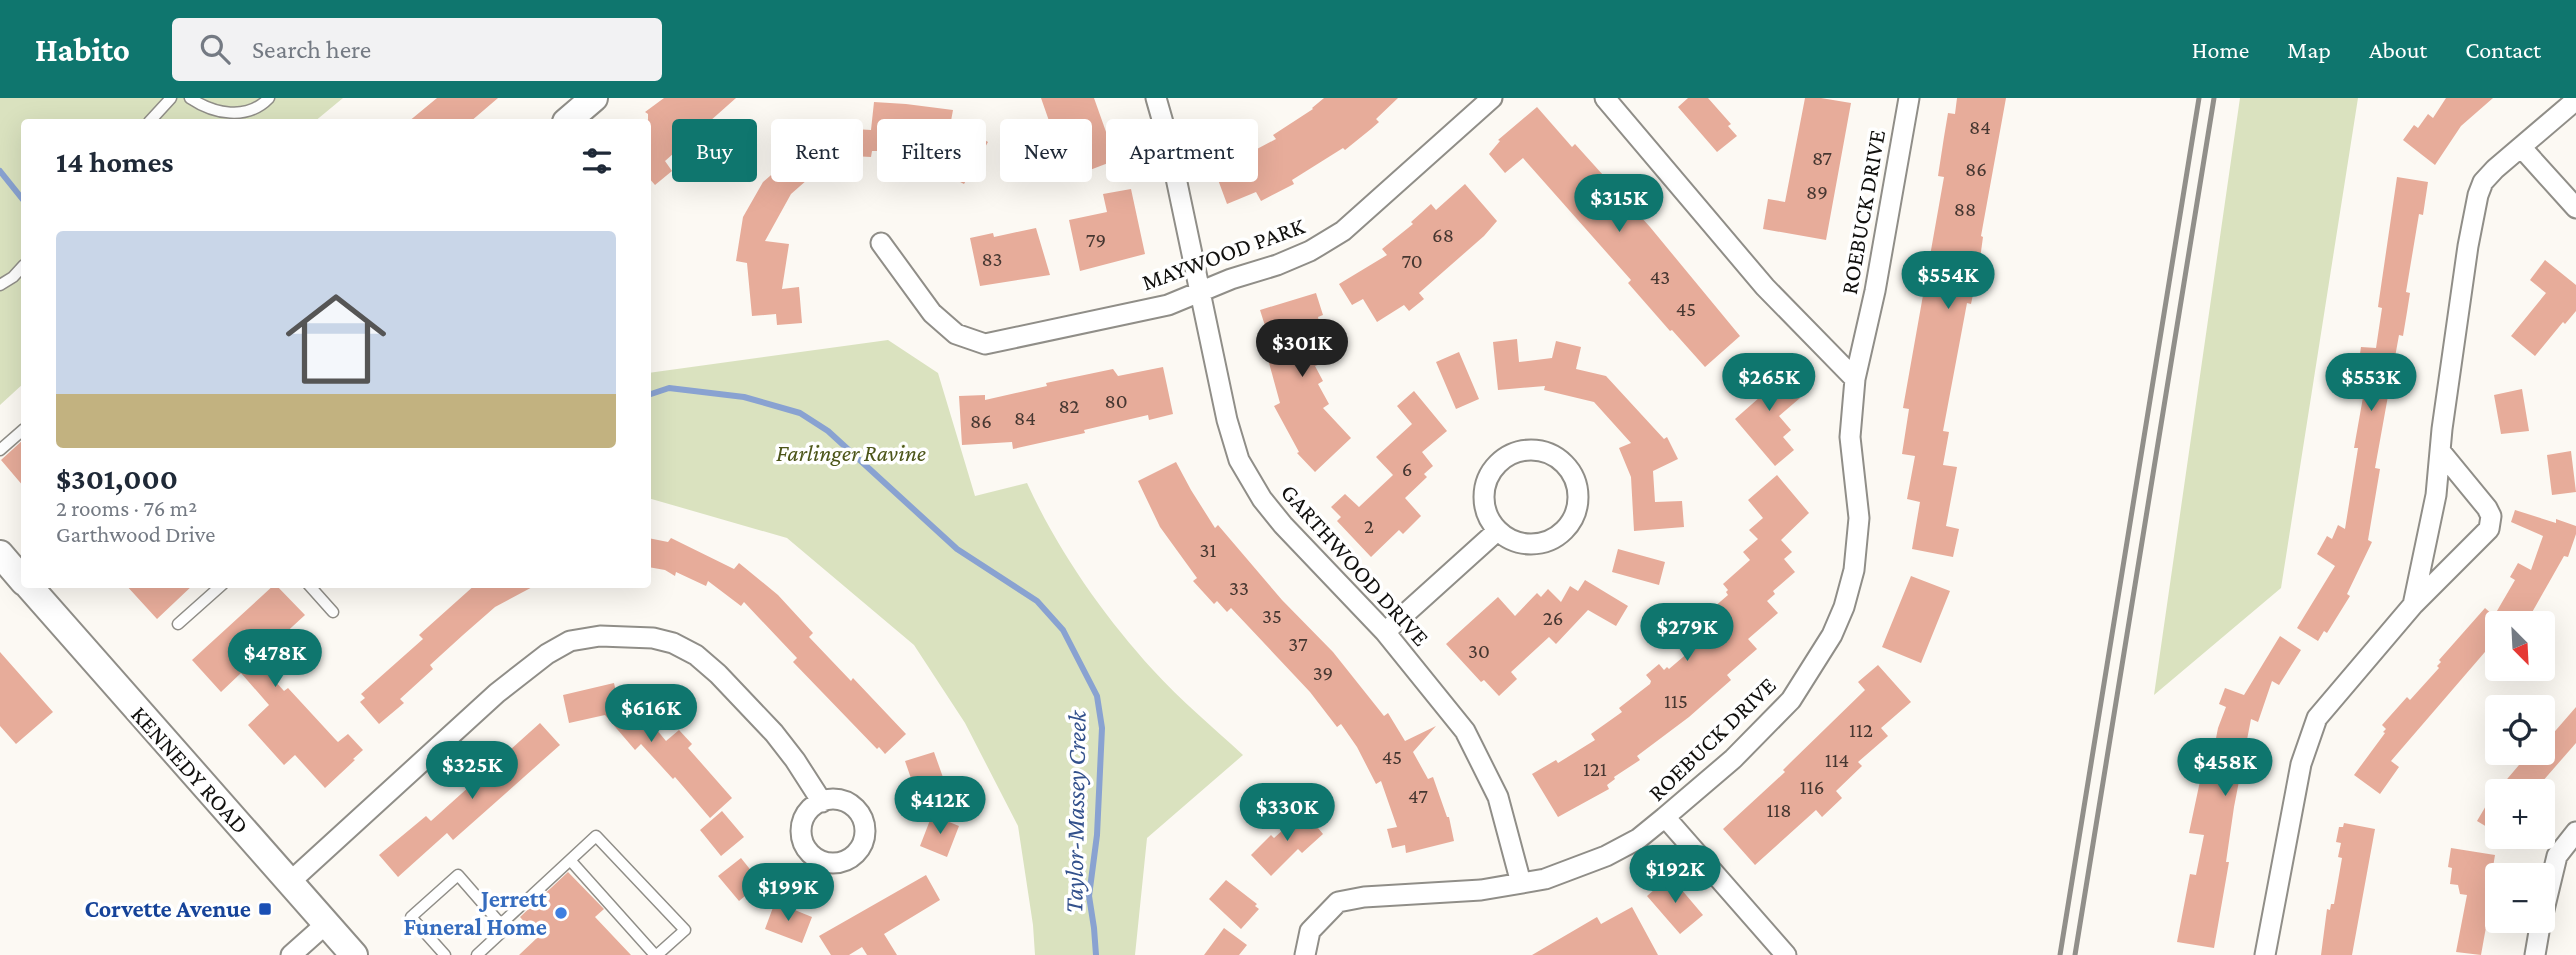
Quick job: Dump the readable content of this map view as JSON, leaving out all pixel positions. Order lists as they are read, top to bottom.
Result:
{
  "streets": {
    "main road": ["KENNEDY ROAD"],
    "street": ["ROEBUCK DRIVE", "MAYWOOD PARK", "GARTHWOOD DRIVE"]
  },
  "crossings": [
    ["ROEBUCK DRIVE", "GARTHWOOD DRIVE"],
    ["MAYWOOD PARK", "GARTHWOOD DRIVE"]
  ],
  "water": ["Taylor-Massey Creek"],
  "parks": ["Farlinger Ravine"],
  "places": {
    "transit": ["Corvette Avenue"],
    "other": ["Jerrett Funeral Home"]
  },
  "house_numbers": [
    "84",
    "87",
    "86",
    "89",
    "88",
    "68",
    "79",
    "83",
    "70",
    "43",
    "45",
    "80",
    "82",
    "84",
    "86",
    "6",
    "2",
    "31",
    "33",
    "35",
    "26",
    "37",
    "30",
    "39",
    "115",
    "112",
    "45",
    "114",
    "121",
    "116",
    "47",
    "118"
  ],
  "north": "bottom right",
  "page": {
    "header": "Habito",
    "search": "Search here",
    "nav": [
      "Home",
      "Map",
      "About",
      "Contact"
    ],
    "chip": [
      "Buy",
      "Rent",
      "Filters",
      "New",
      "Apartment"
    ],
    "heading": "14 homes",
    "price": [
      "$315K",
      "$554K",
      "$301K",
      "$265K",
      "$553K",
      "$279K",
      "$478K",
      "$616K",
      "$458K",
      "$325K",
      "$412K",
      "$330K",
      "$192K",
      "$199K"
    ],
    "list": [
      {
        "name": "$301,000",
        "note": "2 rooms · 76 m² · Garthwood Drive"
      }
    ],
    "map_buttons": ["+", "−"]
  }
}
